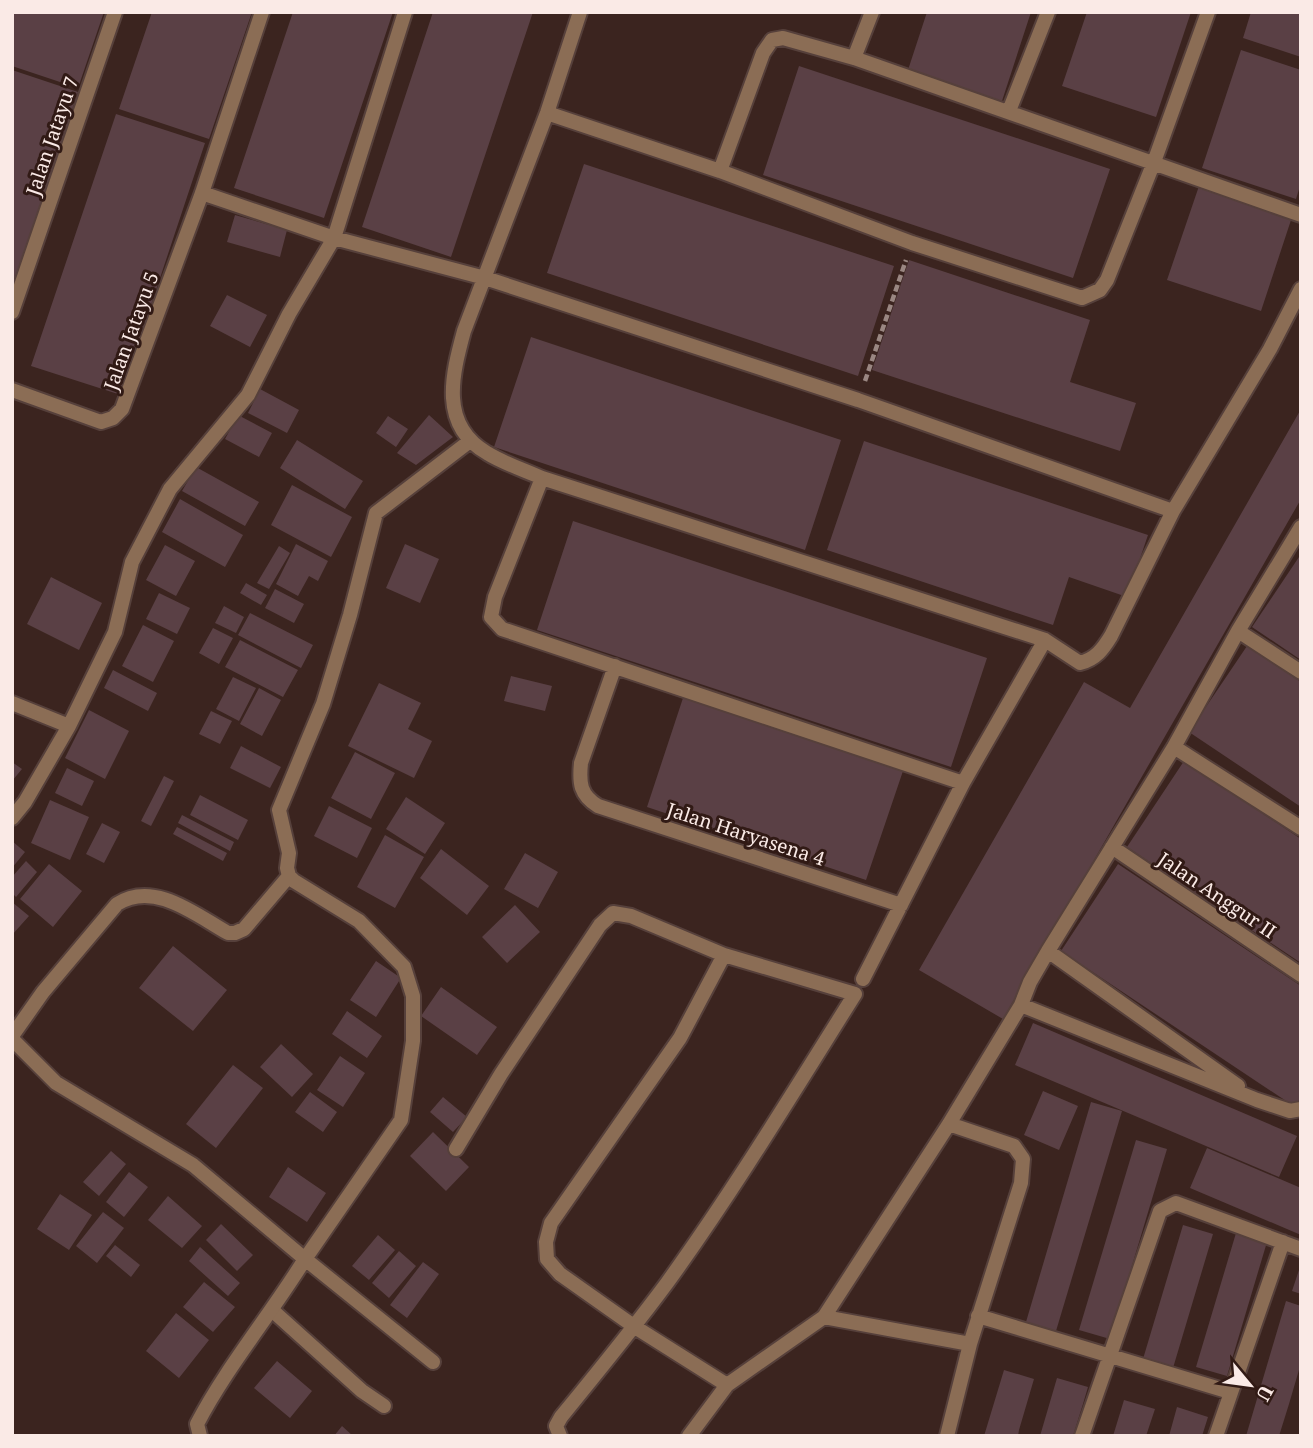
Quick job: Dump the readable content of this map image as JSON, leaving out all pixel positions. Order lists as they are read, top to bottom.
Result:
{
  "streets": {
    "street": [
      "Jalan Jatayu 7",
      "Jalan Jatayu 5",
      "Jalan Haryasena 4",
      "Jalan Anggur II"
    ]
  },
  "north": "bottom right"
}
